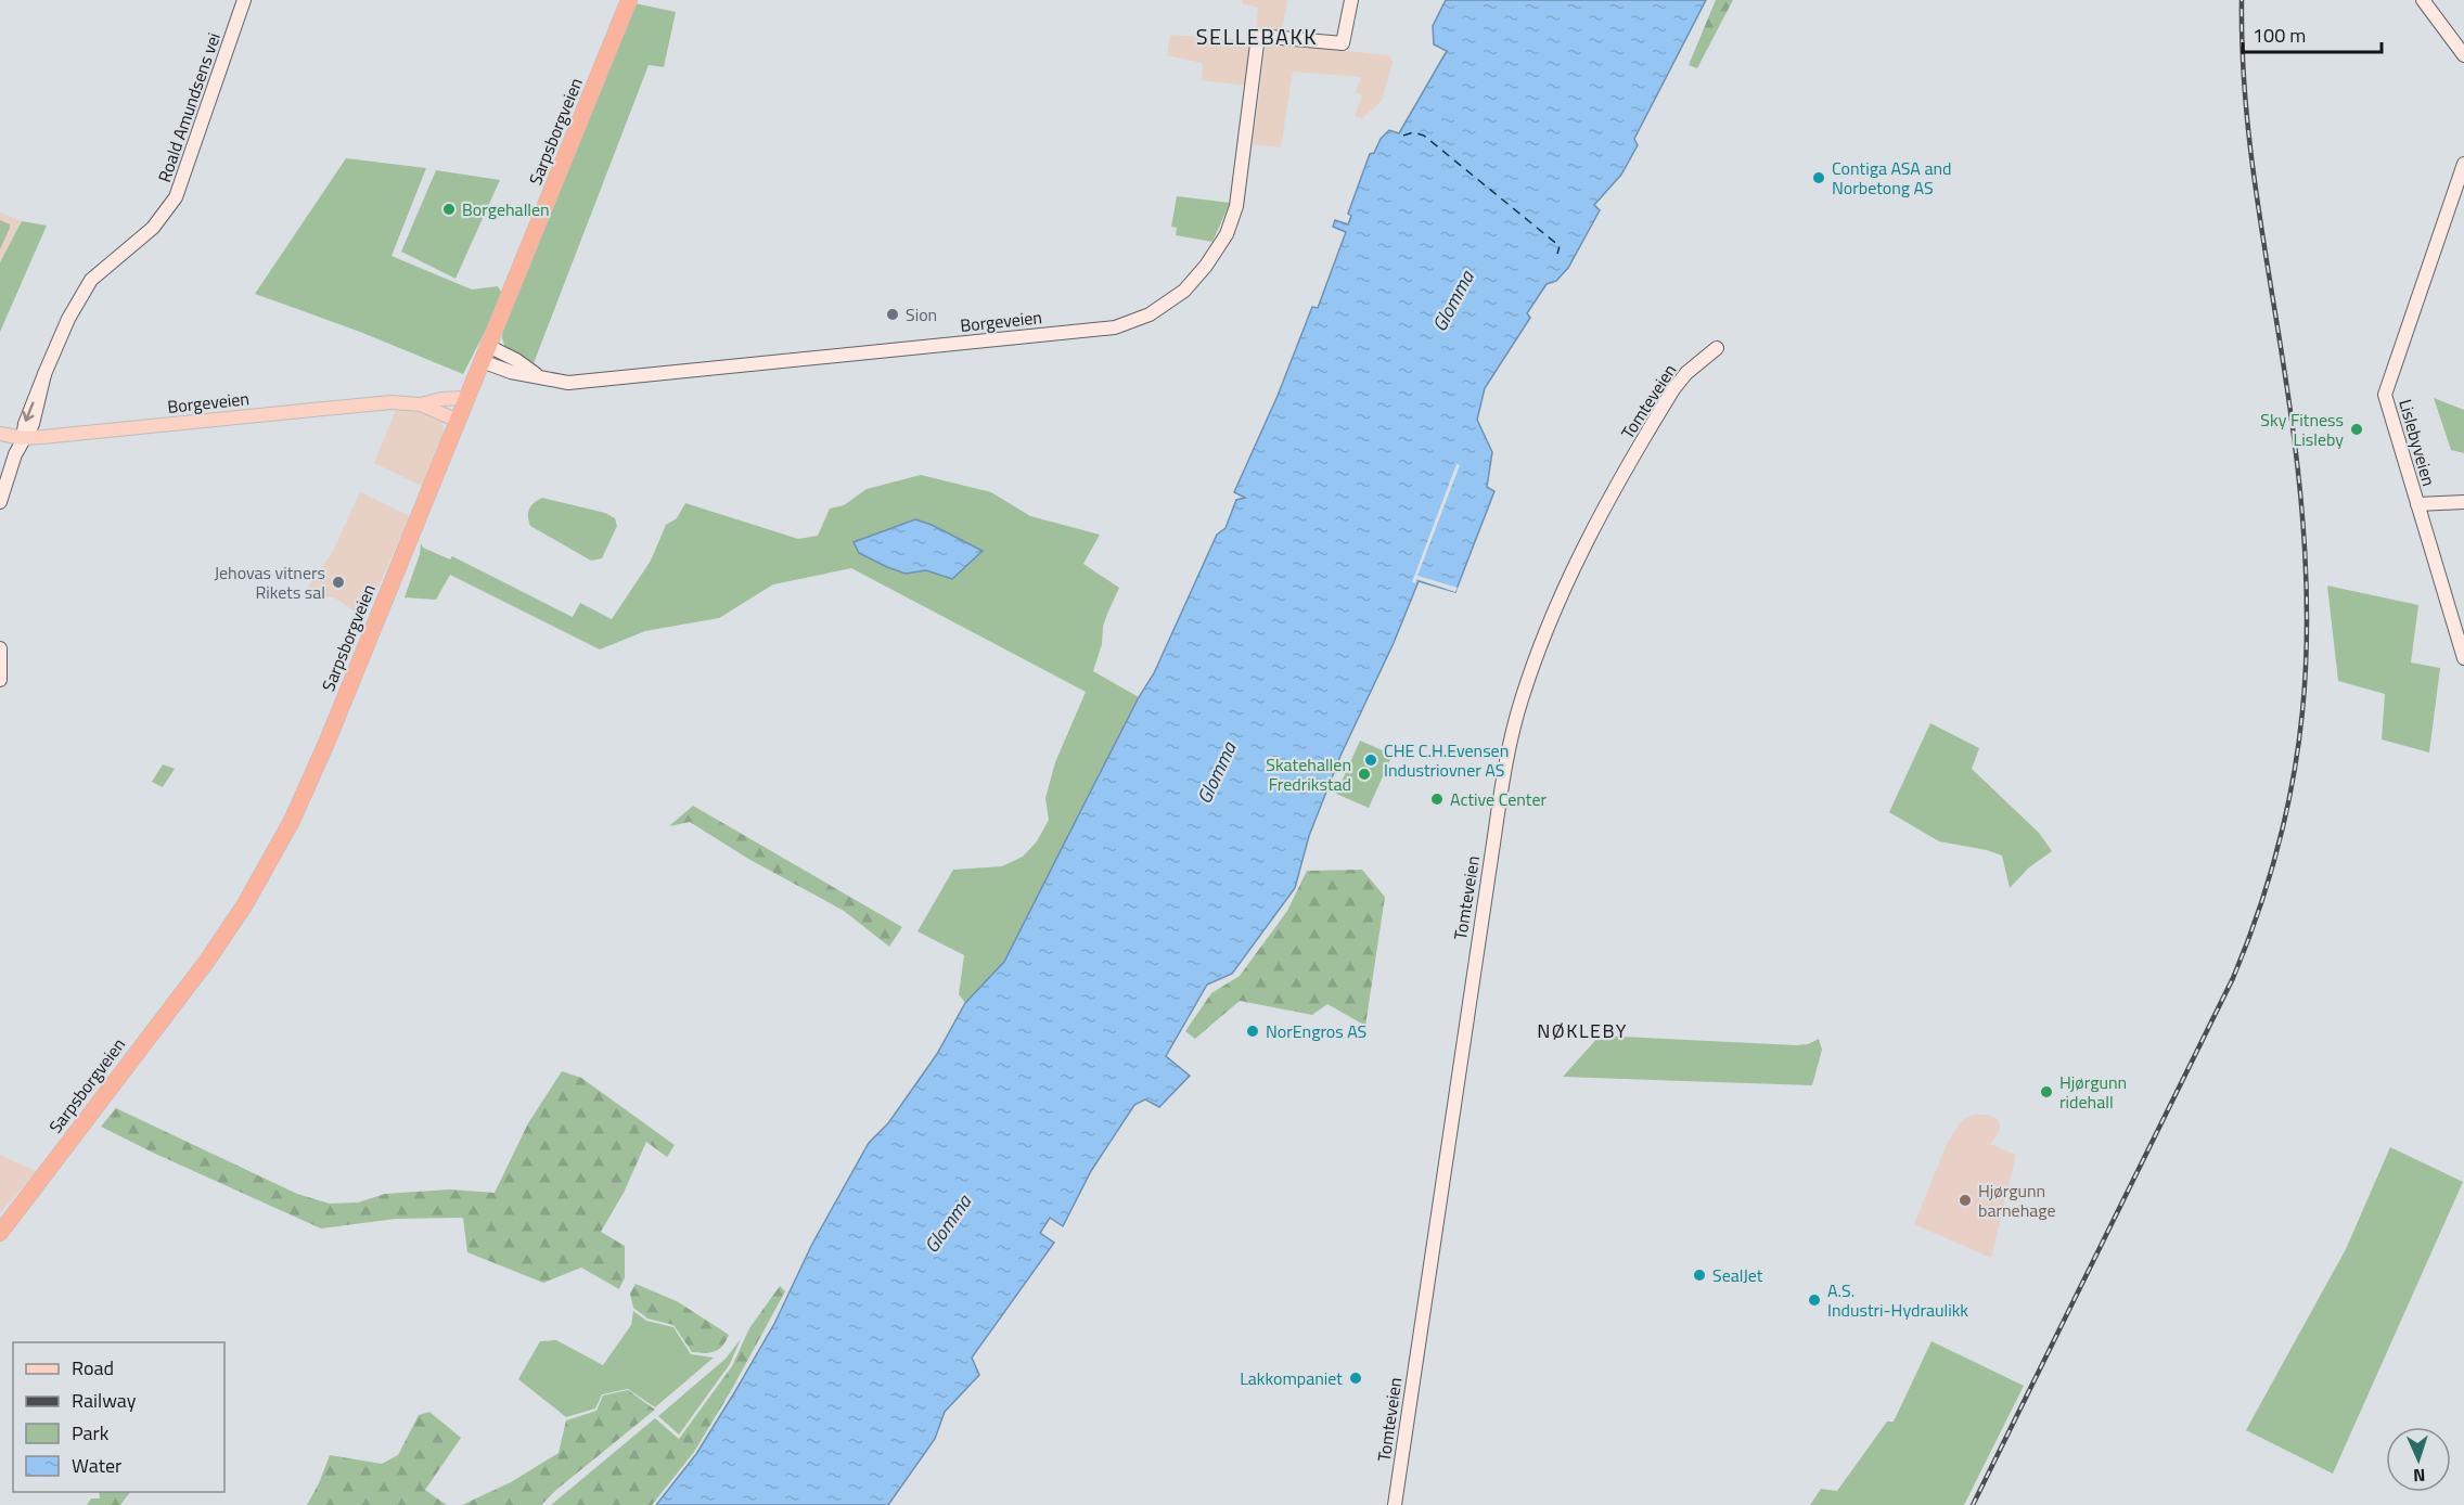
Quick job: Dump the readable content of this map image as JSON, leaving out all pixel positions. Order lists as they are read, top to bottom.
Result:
{
  "streets": {
    "highway": ["Sarpsborgveien"],
    "main road": ["Borgeveien"],
    "street": ["Roald Amundsens vei", "Tomteveien", "Lislebyveien"]
  },
  "crossings": [
    ["Roald Amundsens vei", "Borgeveien"],
    ["Sarpsborgveien", "Borgeveien"]
  ],
  "districts": ["SELLEBAKK", "NØKLEBY"],
  "water": ["Glomma"],
  "places": [
    "Contiga ASA and Norbetong AS",
    "Borgehallen",
    "Sion",
    "Sky Fitness Lisleby",
    "Jehovas vitners Rikets sal",
    "CHE C.H.Evensen Industriovner AS",
    "Skatehallen Fredrikstad",
    "Active Center",
    "NorEngros AS",
    "Hjørgunn ridehall",
    "Hjørgunn barnehage",
    "SealJet",
    "A.S. Industri-Hydraulikk",
    "Lakkompaniet"
  ],
  "legend": [
    "Road",
    "Railway",
    "Park",
    "Water"
  ],
  "scale_bar": "100 m",
  "north": "bottom"
}
